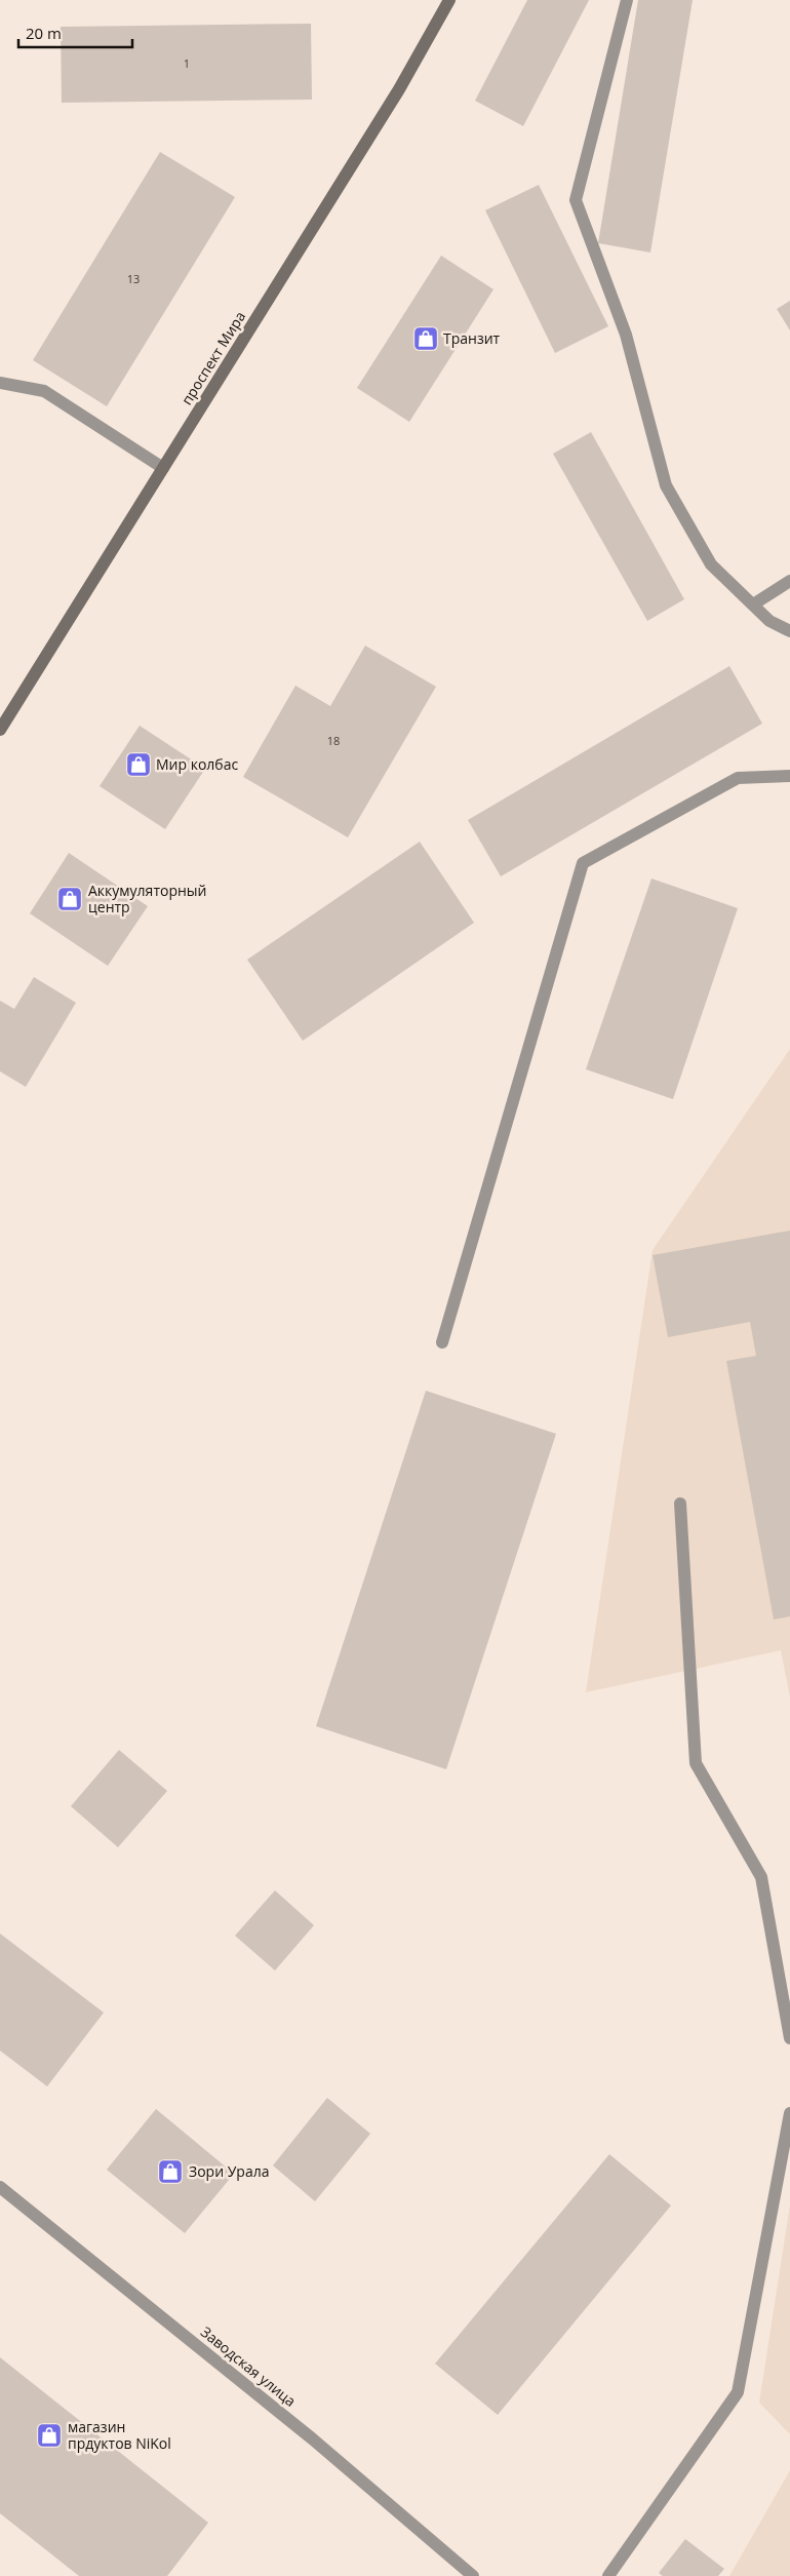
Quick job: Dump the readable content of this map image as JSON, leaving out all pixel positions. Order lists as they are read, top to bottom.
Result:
{
  "streets": {
    "main road": ["проспект Мира"],
    "street": ["Заводская улица"]
  },
  "places": {
    "shop": [
      "Транзит",
      "Мир колбас",
      "Аккумуляторный центр",
      "Зори Урала",
      "магазин прдуктов NiKol"
    ]
  },
  "house_numbers": ["1", "13", "18"],
  "scale_bar": "20 m"
}
